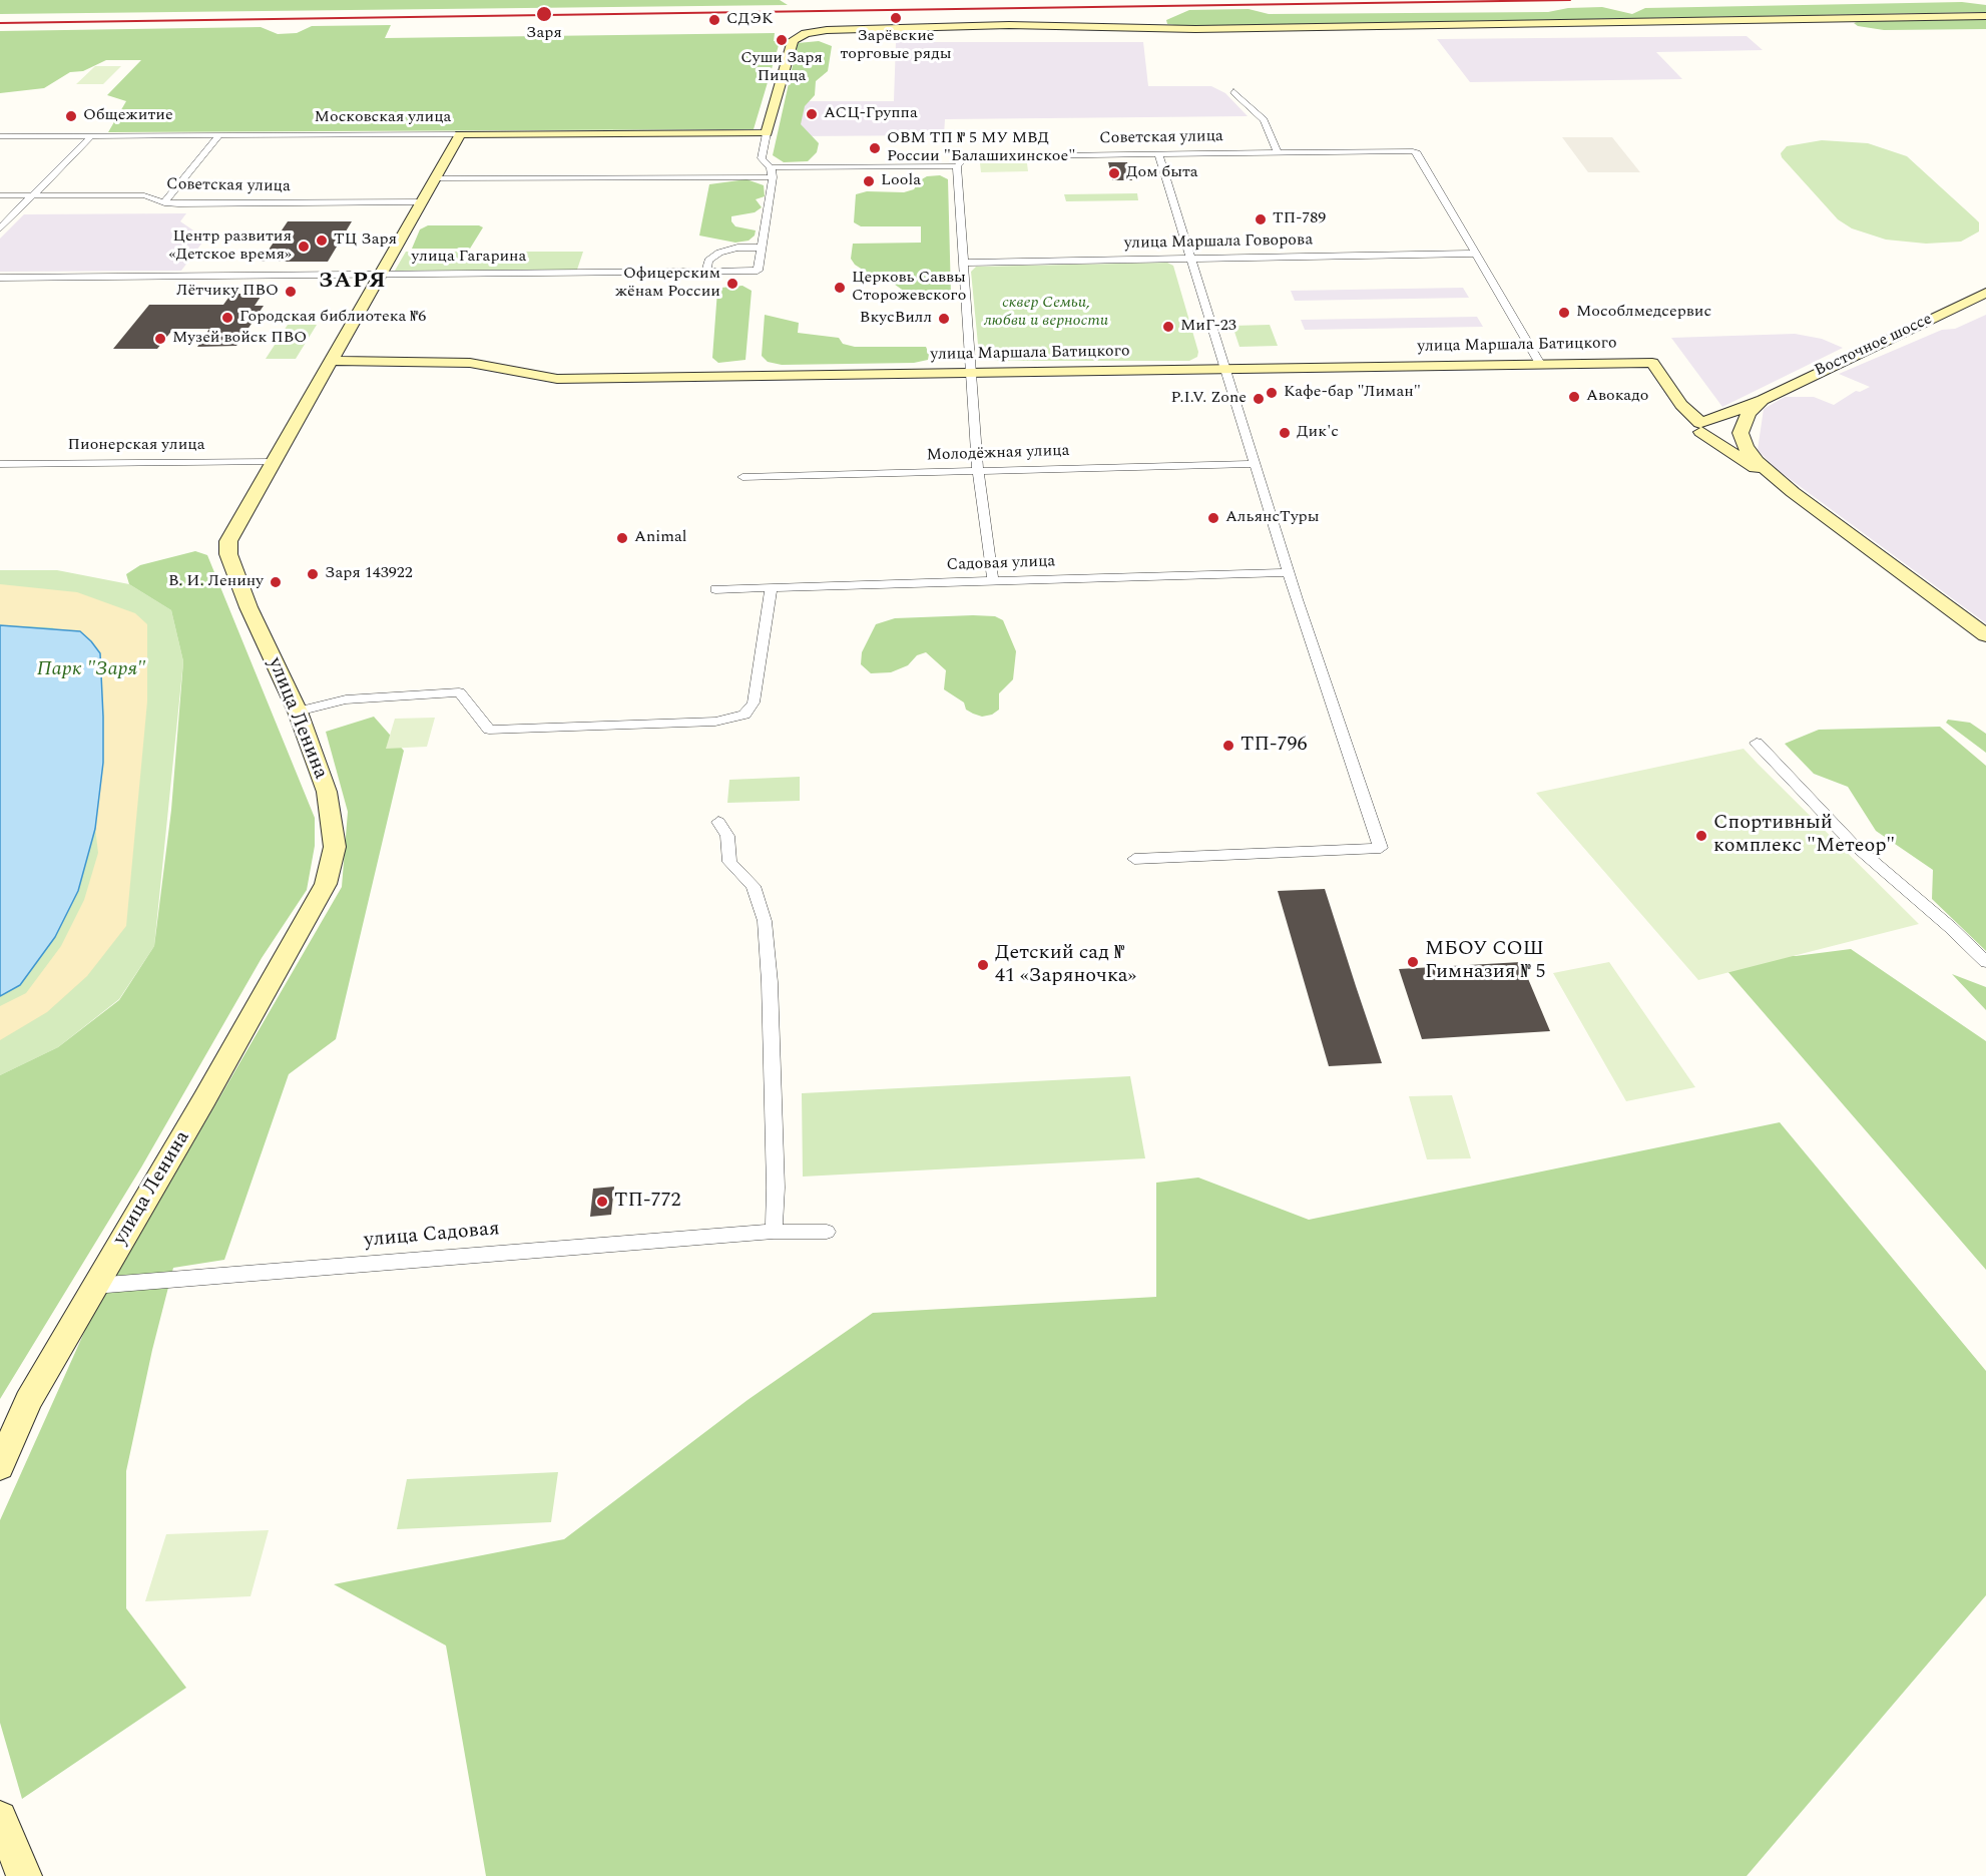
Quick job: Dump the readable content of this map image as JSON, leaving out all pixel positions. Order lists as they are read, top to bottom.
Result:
{
  "streets": {
    "street": [
      "Московская улица",
      "Советская улица",
      "улица Маршала Говорова",
      "улица Гагарина",
      "улица Маршала Батицкого",
      "Восточное шоссе",
      "Пионерская улица",
      "Молодёжная улица",
      "Садовая улица",
      "улица Ленина",
      "улица Садовая"
    ]
  },
  "crossings": [
    ["Московская улица", "улица Ленина"],
    ["Советская улица", "улица Маршала Говорова"],
    ["Советская улица", "улица Ленина"],
    ["улица Гагарина", "улица Ленина"],
    ["улица Маршала Батицкого", "Восточное шоссе"],
    ["улица Маршала Батицкого", "улица Ленина"],
    ["Пионерская улица", "улица Ленина"],
    ["улица Ленина", "улица Садовая"]
  ],
  "districts": ["ЗАРЯ"],
  "parks": ["сквер Семьи, любви и верности", "Парк \"Заря\""],
  "places": [
    "Заря",
    "Зарёвские торговые ряды",
    "СДЭК",
    "Суши Заря Пицца",
    "АСЦ-Группа",
    "Общежитие",
    "ОВМ ТП № 5 МУ МВД России \"Балашихинское\"",
    "Дом быта",
    "Loola",
    "ТП-789",
    "ТЦ Заря",
    "Центр развития «Детское время»",
    "Офицерским жёнам России",
    "Церковь Саввы Сторожевского",
    "Лётчику ПВО",
    "Мособлмедсервис",
    "Городская библиотека №6",
    "ВкусВилл",
    "МиГ-23",
    "Музей войск ПВО",
    "Кафе-бар \"Лиман\"",
    "Авокадо",
    "P.I.V. Zone",
    "Дик'с",
    "АльянсТуры",
    "Animal",
    "Заря 143922",
    "В. И. Ленину",
    "ТП-796",
    "Спортивный комплекс \"Метеор\"",
    "МБОУ СОШ Гимназия № 5",
    "Детский сад № 41 «Заряночка»",
    "ТП-772"
  ]
}
